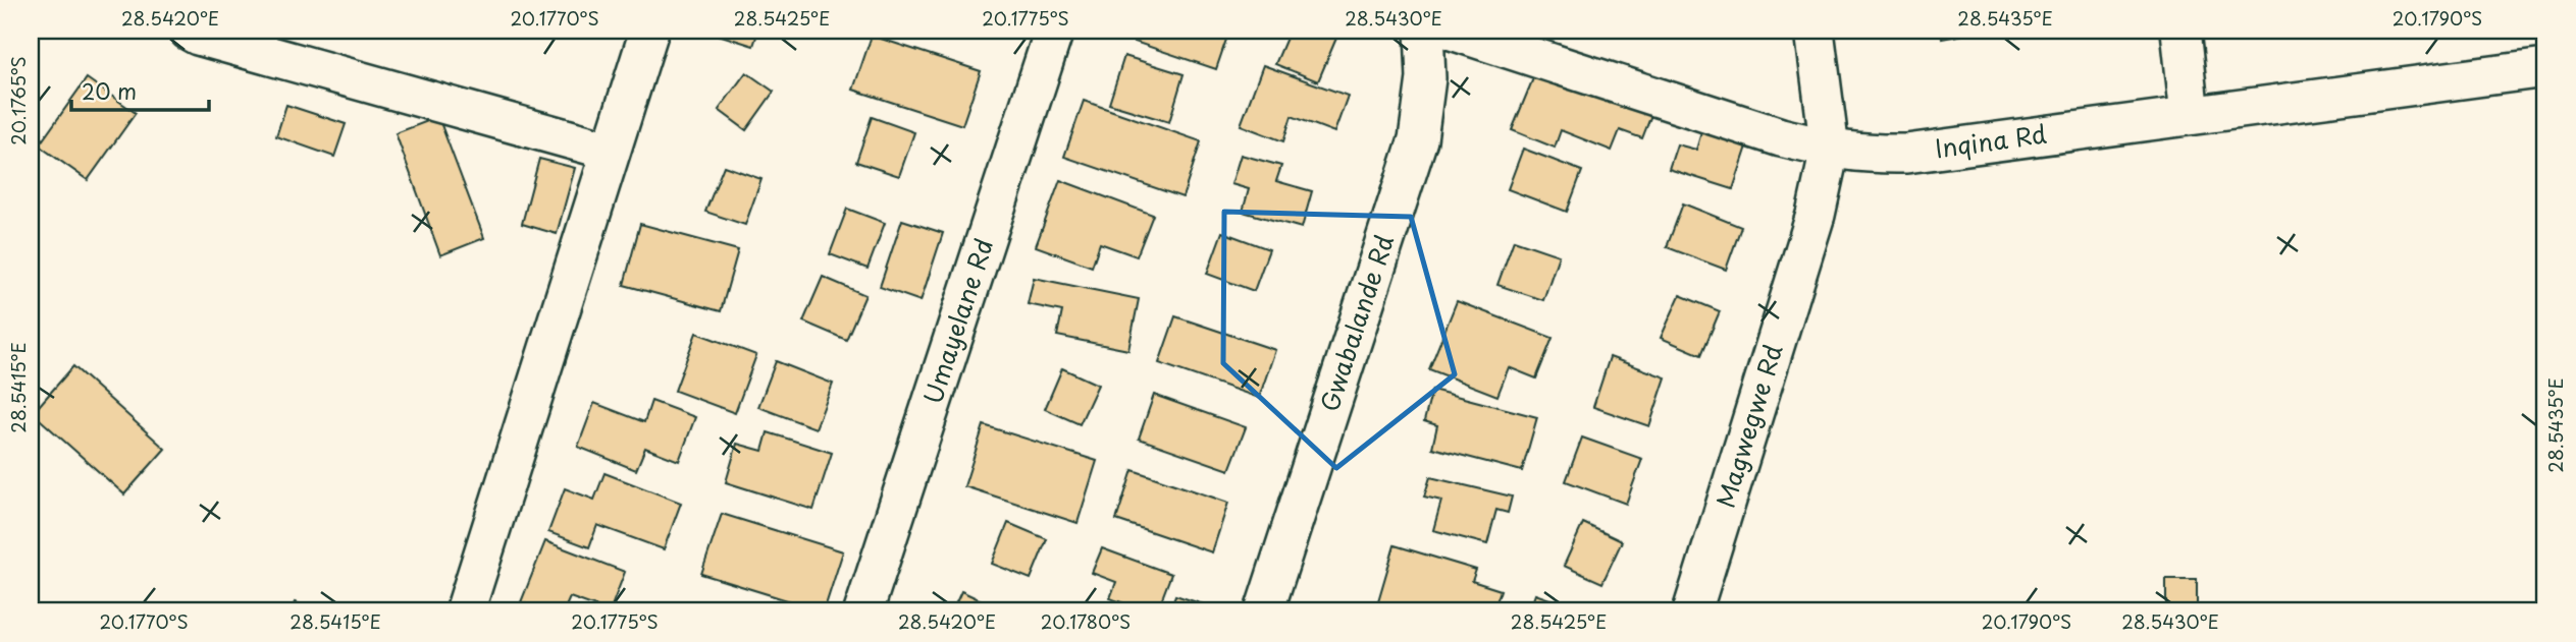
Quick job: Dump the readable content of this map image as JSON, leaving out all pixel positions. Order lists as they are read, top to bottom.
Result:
{
  "streets": {
    "street": [
      "Inqina Rd",
      "Umayelane Rd",
      "Gwabalande Rd",
      "Magwegwe Rd"
    ]
  },
  "crossings": [
    ["Inqina Rd", "Magwegwe Rd"]
  ],
  "scale_bar": "20 m",
  "coordinates": [
    "28.5420°E",
    "20.1770°S",
    "28.5425°E",
    "20.1775°S",
    "28.5430°E",
    "28.5435°E",
    "20.1790°S",
    "20.1765°S",
    "28.5415°E",
    "20.1780°S"
  ]
}
